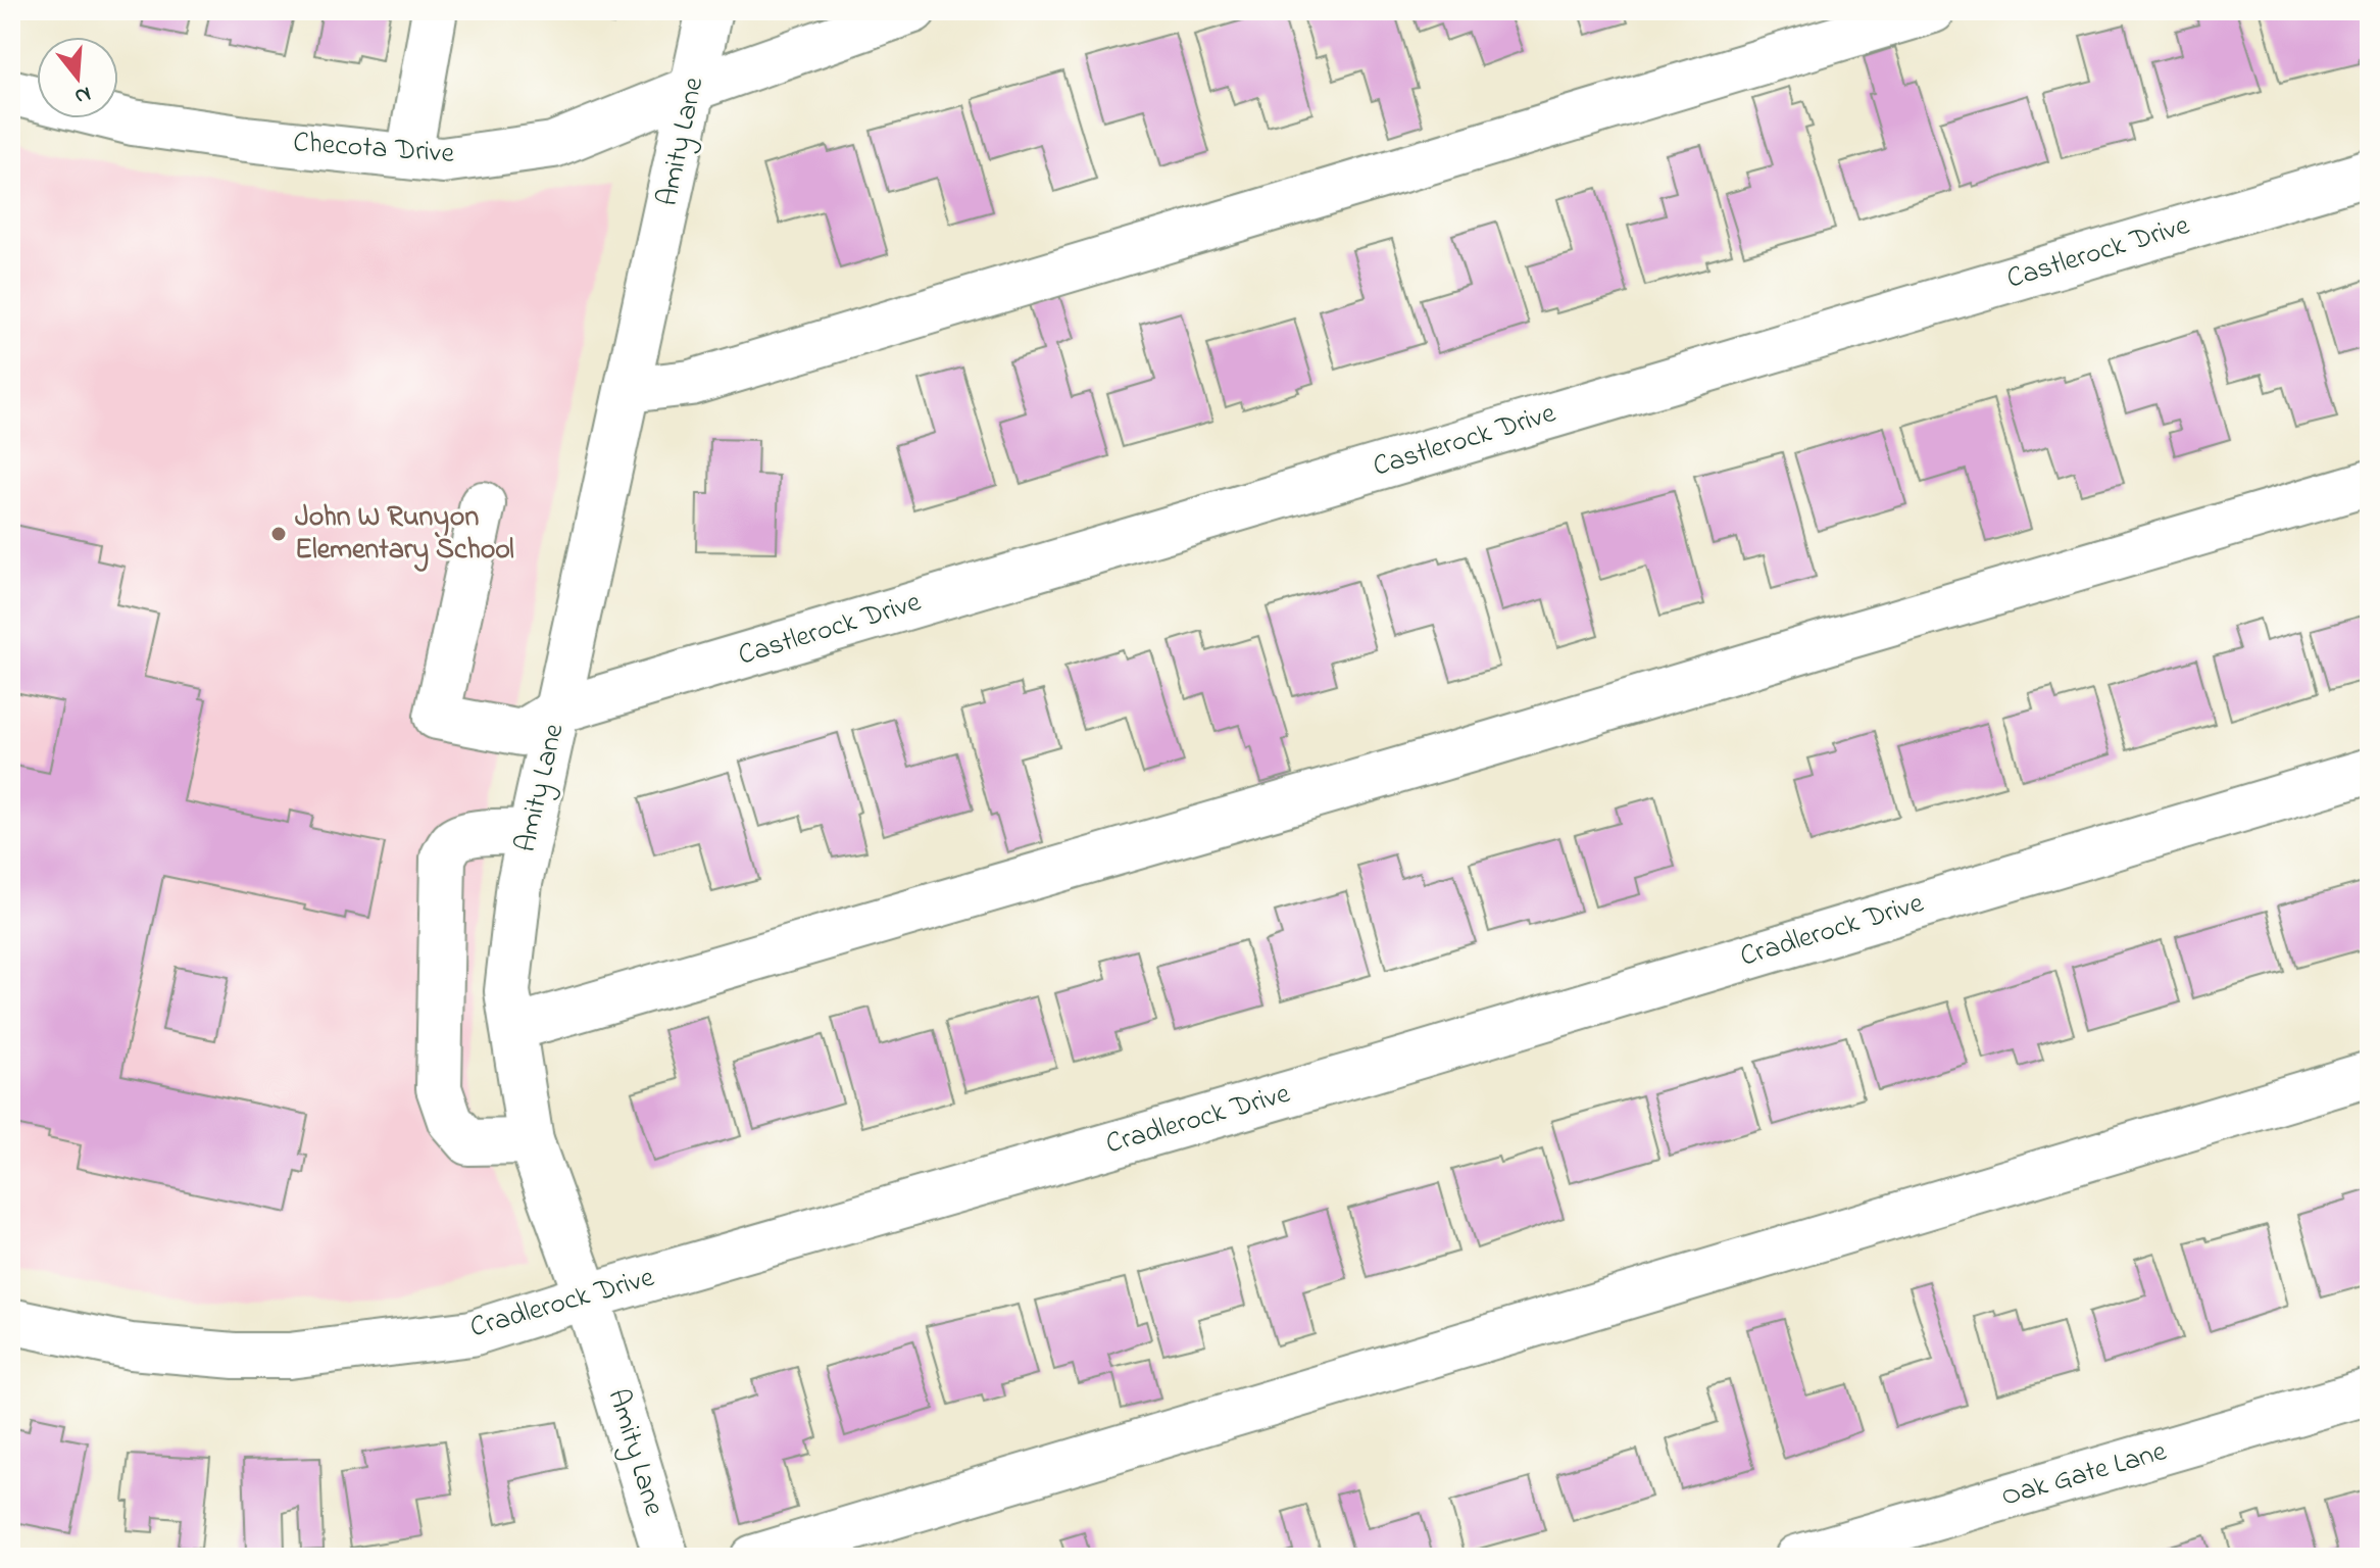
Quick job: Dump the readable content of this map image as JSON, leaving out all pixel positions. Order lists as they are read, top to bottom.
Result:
{
  "streets": {
    "street": [
      "Amity Lane",
      "Checota Drive",
      "Castlerock Drive",
      "Cradlerock Drive",
      "Oak Gate Lane"
    ]
  },
  "crossings": [
    ["Amity Lane", "Checota Drive"],
    ["Amity Lane", "Castlerock Drive"],
    ["Amity Lane", "Cradlerock Drive"]
  ],
  "places": ["John W Runyon Elementary School"],
  "north": "bottom"
}
